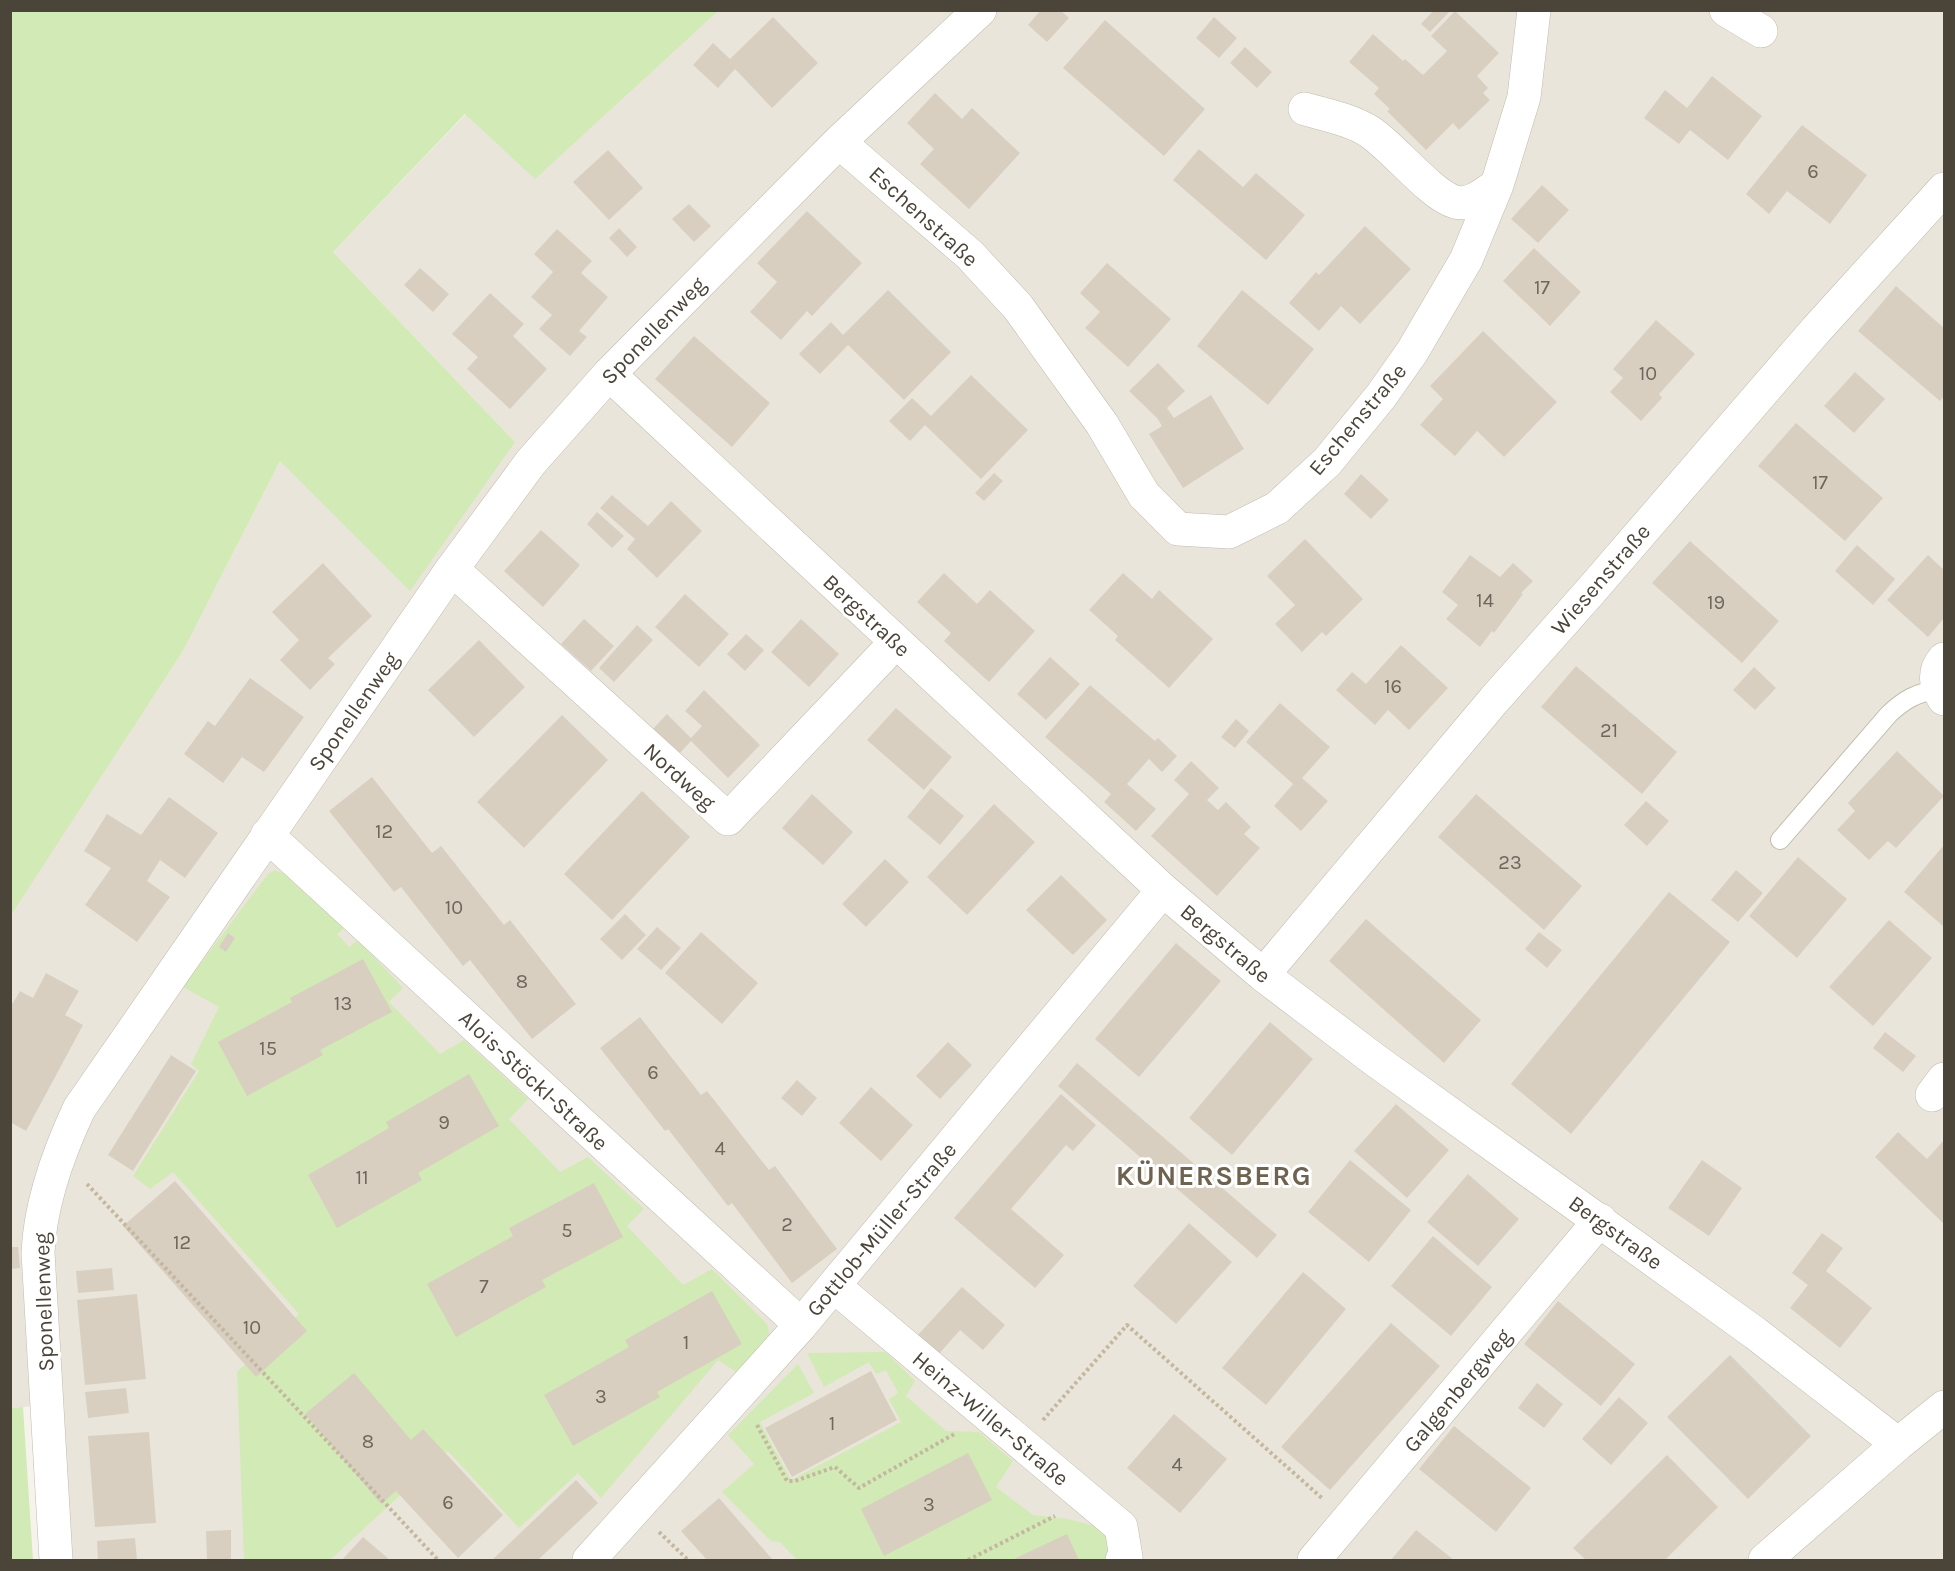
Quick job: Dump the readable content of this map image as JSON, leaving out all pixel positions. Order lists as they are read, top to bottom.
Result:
{
  "streets": {
    "street": [
      "Eschenstraße",
      "Sponellenweg",
      "Wiesenstraße",
      "Bergstraße",
      "Nordweg",
      "Alois-Stöckl-Straße",
      "Gottlob-Müller-Straße",
      "Galgenbergweg",
      "Heinz-Willer-Straße"
    ]
  },
  "crossings": [
    ["Eschenstraße", "Sponellenweg"],
    ["Sponellenweg", "Bergstraße"],
    ["Sponellenweg", "Nordweg"],
    ["Sponellenweg", "Alois-Stöckl-Straße"],
    ["Wiesenstraße", "Bergstraße"],
    ["Bergstraße", "Nordweg"],
    ["Bergstraße", "Gottlob-Müller-Straße"],
    ["Bergstraße", "Galgenbergweg"],
    ["Alois-Stöckl-Straße", "Gottlob-Müller-Straße"],
    ["Gottlob-Müller-Straße", "Heinz-Willer-Straße"]
  ],
  "districts": ["KÜNERSBERG"],
  "house_numbers": [
    "6",
    "17",
    "10",
    "17",
    "14",
    "19",
    "16",
    "21",
    "12",
    "23",
    "10",
    "8",
    "13",
    "15",
    "6",
    "9",
    "4",
    "11",
    "2",
    "5",
    "12",
    "7",
    "10",
    "1",
    "3",
    "1",
    "8",
    "4",
    "6",
    "3"
  ]
}
